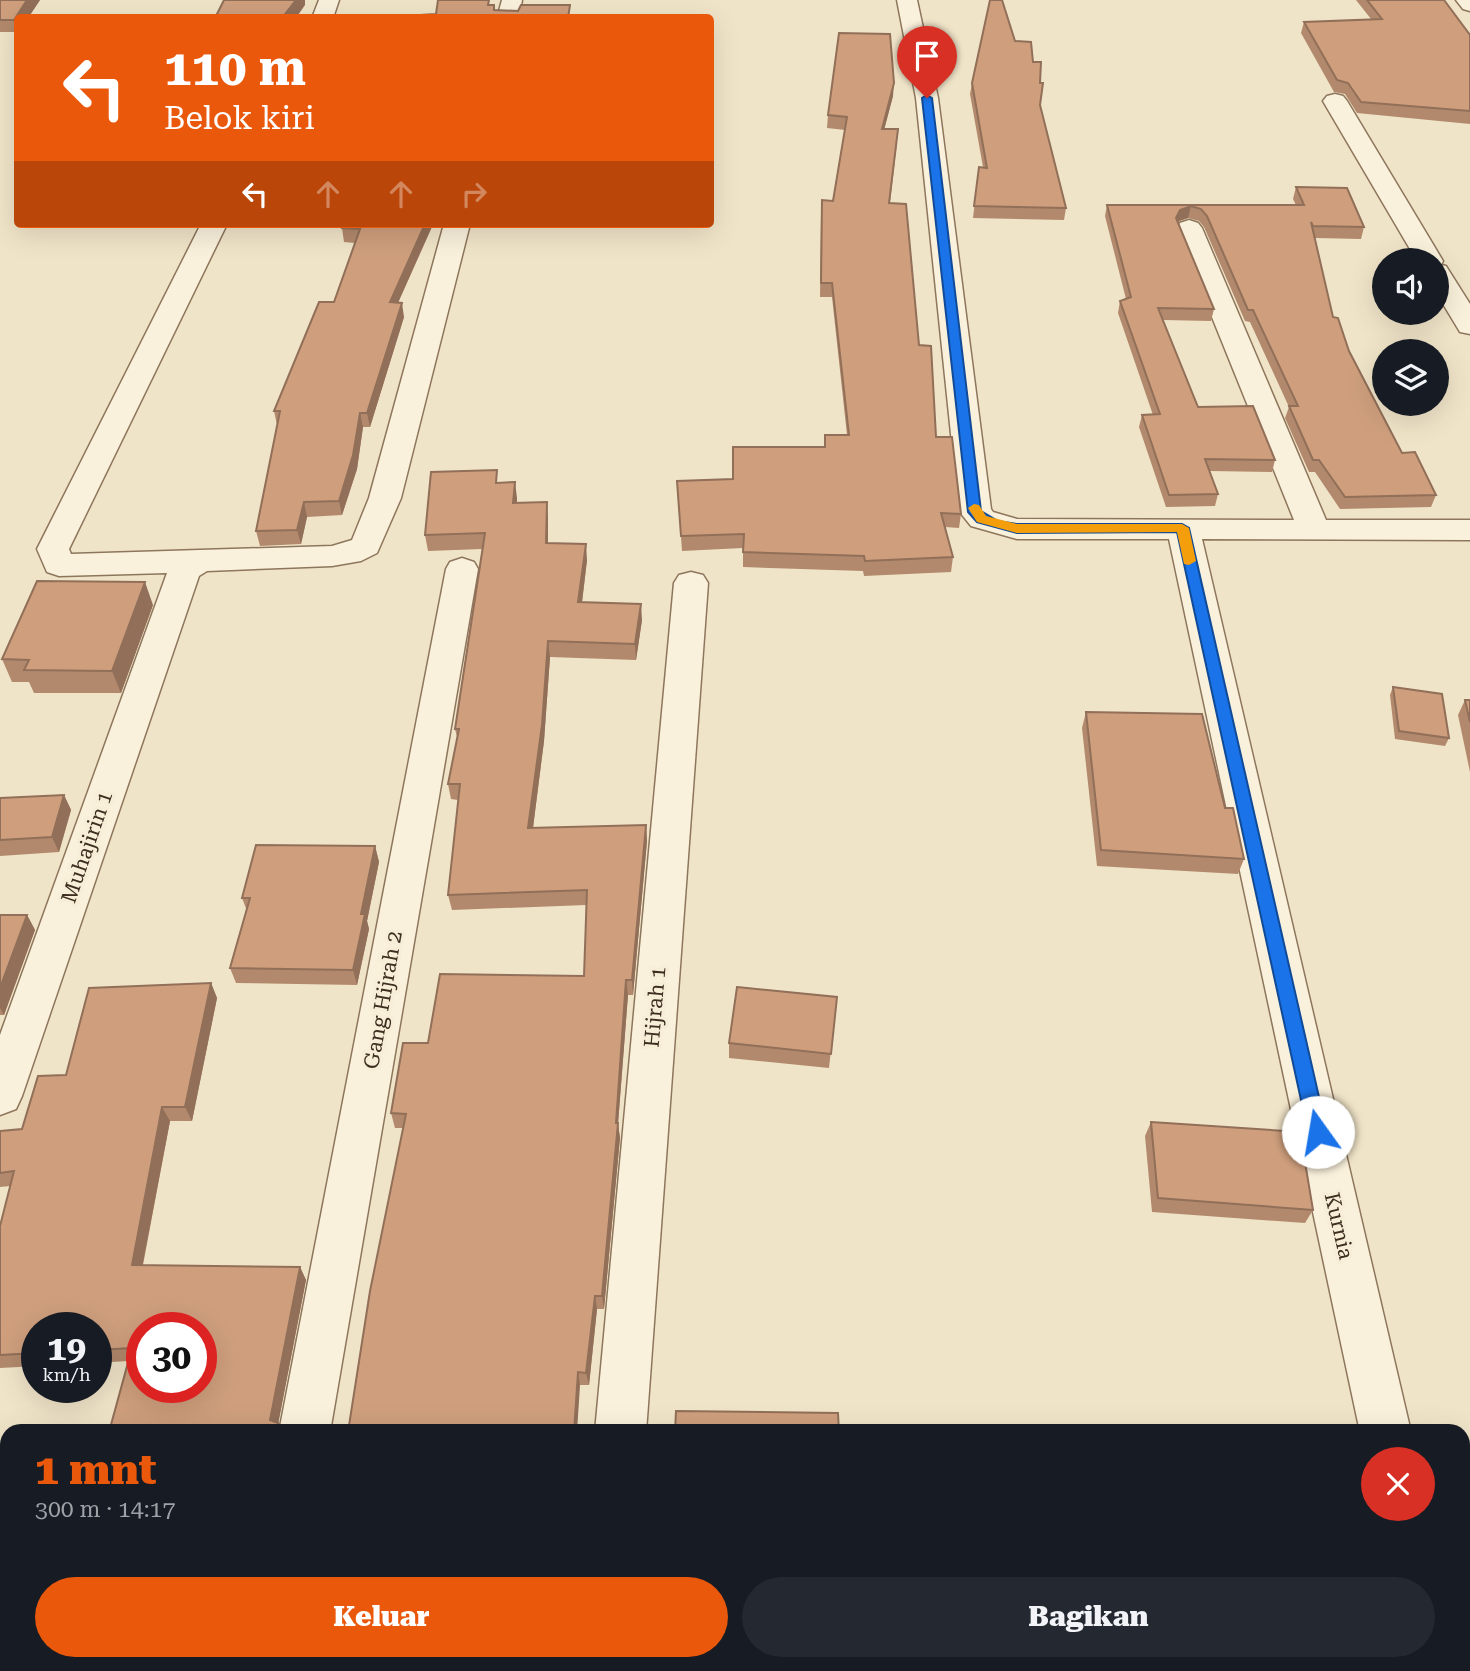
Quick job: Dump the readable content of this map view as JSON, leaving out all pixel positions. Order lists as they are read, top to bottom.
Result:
{
  "streets": {
    "street": [
      "Muhajirin 1",
      "Gang Hijrah 2",
      "Hijrah 1",
      "Kurnia"
    ]
  },
  "page": {
    "turn": ["110 m", "Belok kiri"],
    "speed": "19 km/h",
    "limit": "30",
    "heading": ["1 mnt", "300 m · 14:17"],
    "buttons": ["Keluar", "Bagikan"]
  }
}
